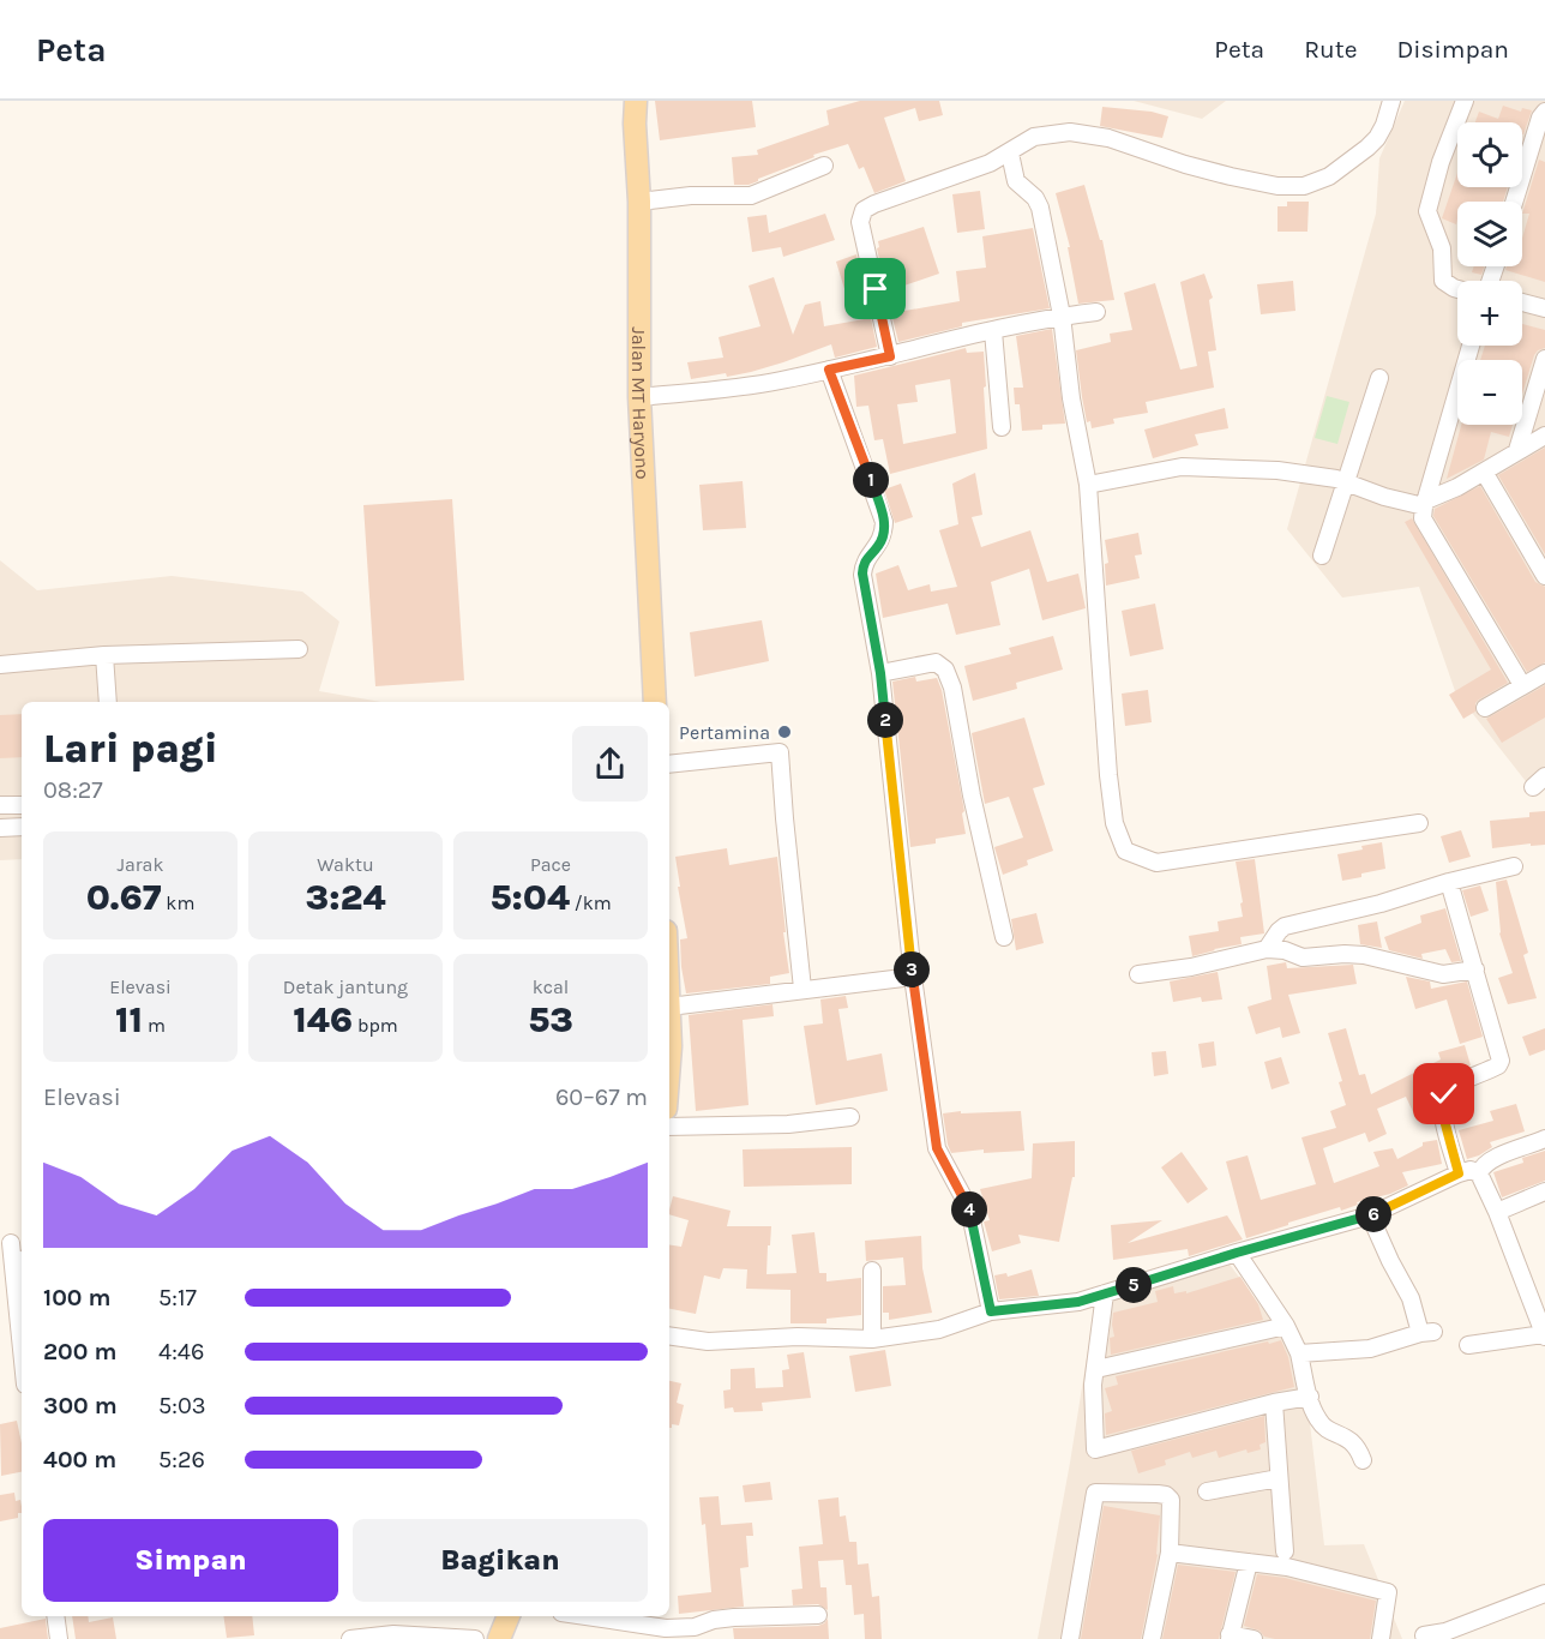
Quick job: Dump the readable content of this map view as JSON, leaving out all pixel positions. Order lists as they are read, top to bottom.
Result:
{
  "streets": {
    "main road": ["Jalan MT Haryono"]
  },
  "places": ["Pertamina"],
  "page": {
    "header": "Peta",
    "nav": ["Peta", "Rute", "Disimpan"],
    "map_buttons": ["+", "−"],
    "pins": [
      "1",
      "2",
      "3",
      "4",
      "6",
      "5"
    ],
    "heading": ["Lari pagi", "08:27"],
    "stats": [
      ["Jarak", "0.67 km"],
      ["Waktu", "3:24"],
      ["Pace", "5:04 /km"],
      ["Elevasi", "11 m"],
      ["Detak jantung", "146 bpm"],
      ["kcal", "53"]
    ],
    "chart": ["Elevasi", "60–67 m"],
    "list": [
      {
        "name": "100 m",
        "note": "5:17"
      },
      {
        "name": "200 m",
        "note": "4:46"
      },
      {
        "name": "300 m",
        "note": "5:03"
      },
      {
        "name": "400 m",
        "note": "5:26"
      }
    ],
    "buttons": ["Simpan", "Bagikan"]
  }
}
